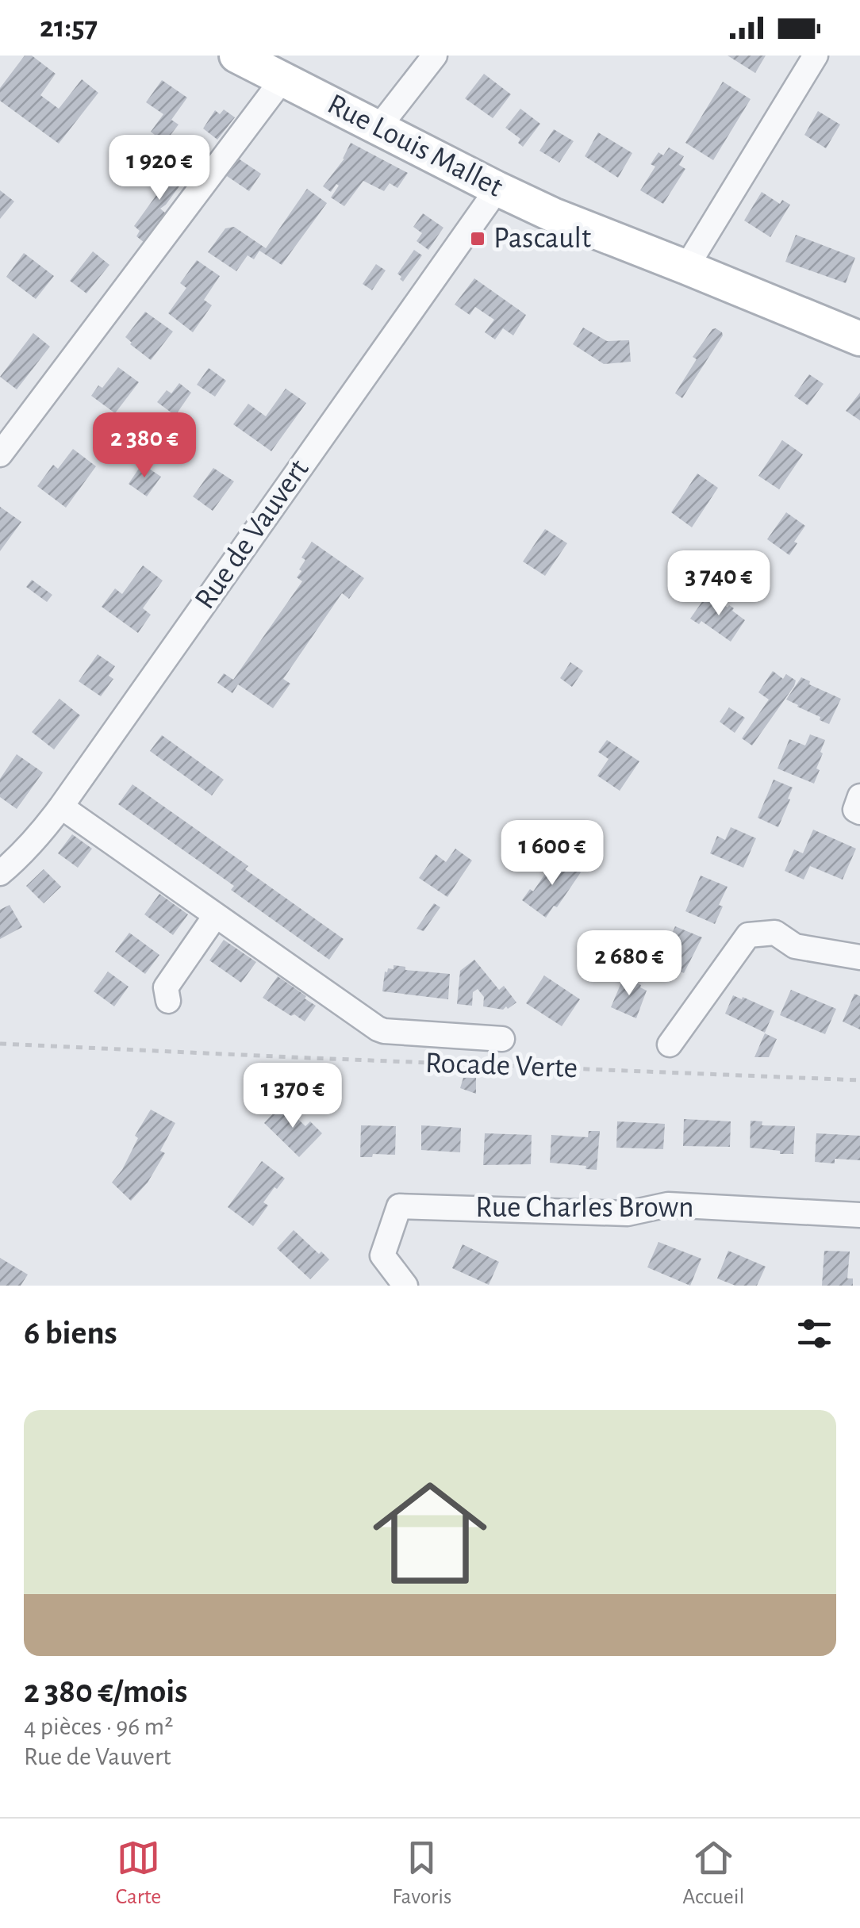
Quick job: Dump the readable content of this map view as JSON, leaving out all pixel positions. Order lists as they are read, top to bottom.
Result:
{
  "streets": {
    "main road": ["Rue Louis Mallet"],
    "street": ["Rue de Vauvert", "Rue Charles Brown"],
    "path": ["Rocade Verte"]
  },
  "crossings": [
    ["Rue Louis Mallet", "Rue de Vauvert"]
  ],
  "places": {
    "transit": ["Pascault"]
  },
  "page": {
    "status": "21:57",
    "price": [
      "1 920 €",
      "2 380 €",
      "3 740 €",
      "1 600 €",
      "2 680 €",
      "1 370 €"
    ],
    "heading": "6 biens",
    "list": [
      {
        "name": "2 380 €/mois",
        "note": "4 pièces · 96 m² · Rue de Vauvert"
      }
    ],
    "tabs": ["Carte", "Favoris", "Accueil"]
  }
}
